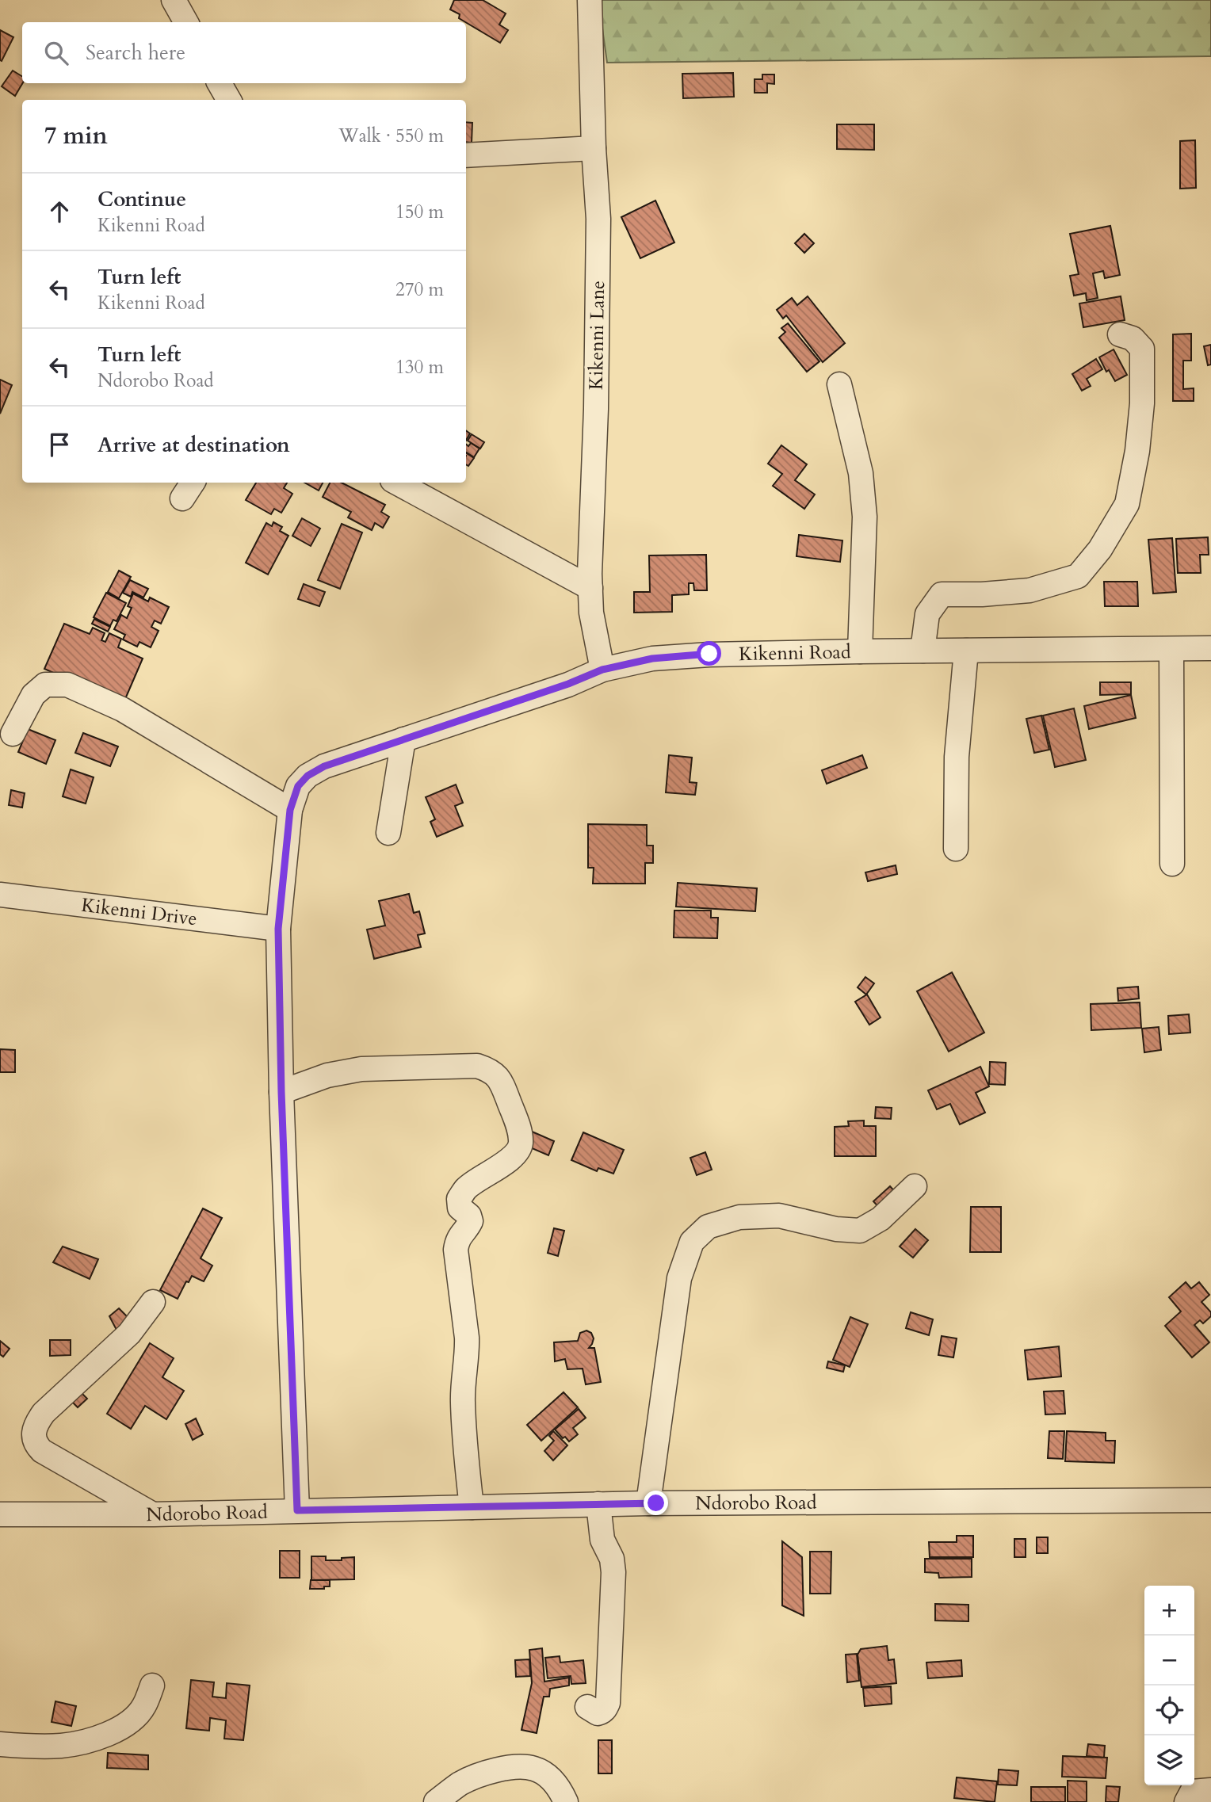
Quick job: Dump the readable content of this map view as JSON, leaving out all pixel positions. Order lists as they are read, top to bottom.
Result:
{
  "streets": {
    "street": [
      "Kikenni Lane",
      "Kikenni Road",
      "Kikenni Drive",
      "Ndorobo Road"
    ]
  },
  "crossings": [
    ["Kikenni Lane", "Kikenni Road"],
    ["Kikenni Road", "Kikenni Drive"],
    ["Kikenni Road", "Ndorobo Road"]
  ],
  "page": {
    "search": "Search here",
    "heading": ["7 min", "Walk · 550 m"],
    "list": [
      ["Continue", "Kikenni Road", "150 m"],
      ["Turn left", "Kikenni Road", "270 m"],
      ["Turn left", "Ndorobo Road", "130 m"],
      "Arrive at destination"
    ],
    "map_buttons": ["+", "−"]
  }
}
